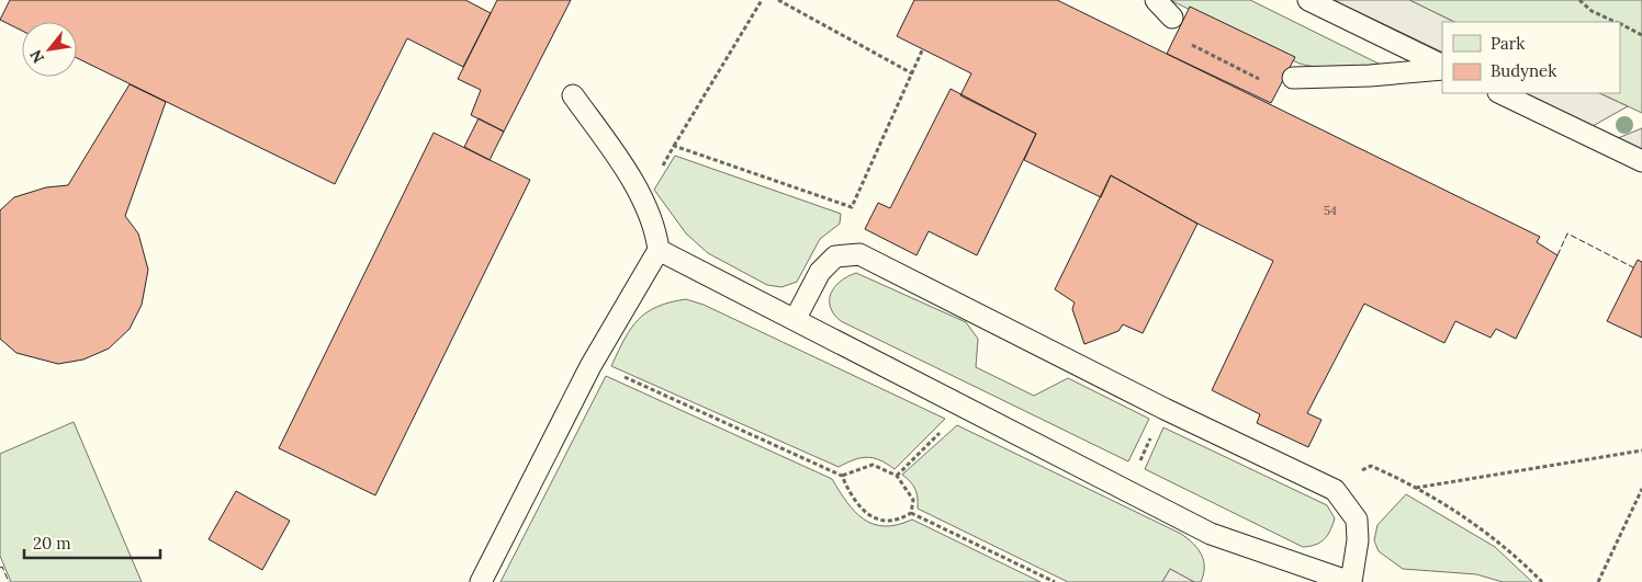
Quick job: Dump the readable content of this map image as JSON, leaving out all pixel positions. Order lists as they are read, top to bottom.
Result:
{
  "house_numbers": ["54"],
  "legend": ["Park", "Budynek"],
  "scale_bar": "20 m",
  "north": "bottom left"
}
